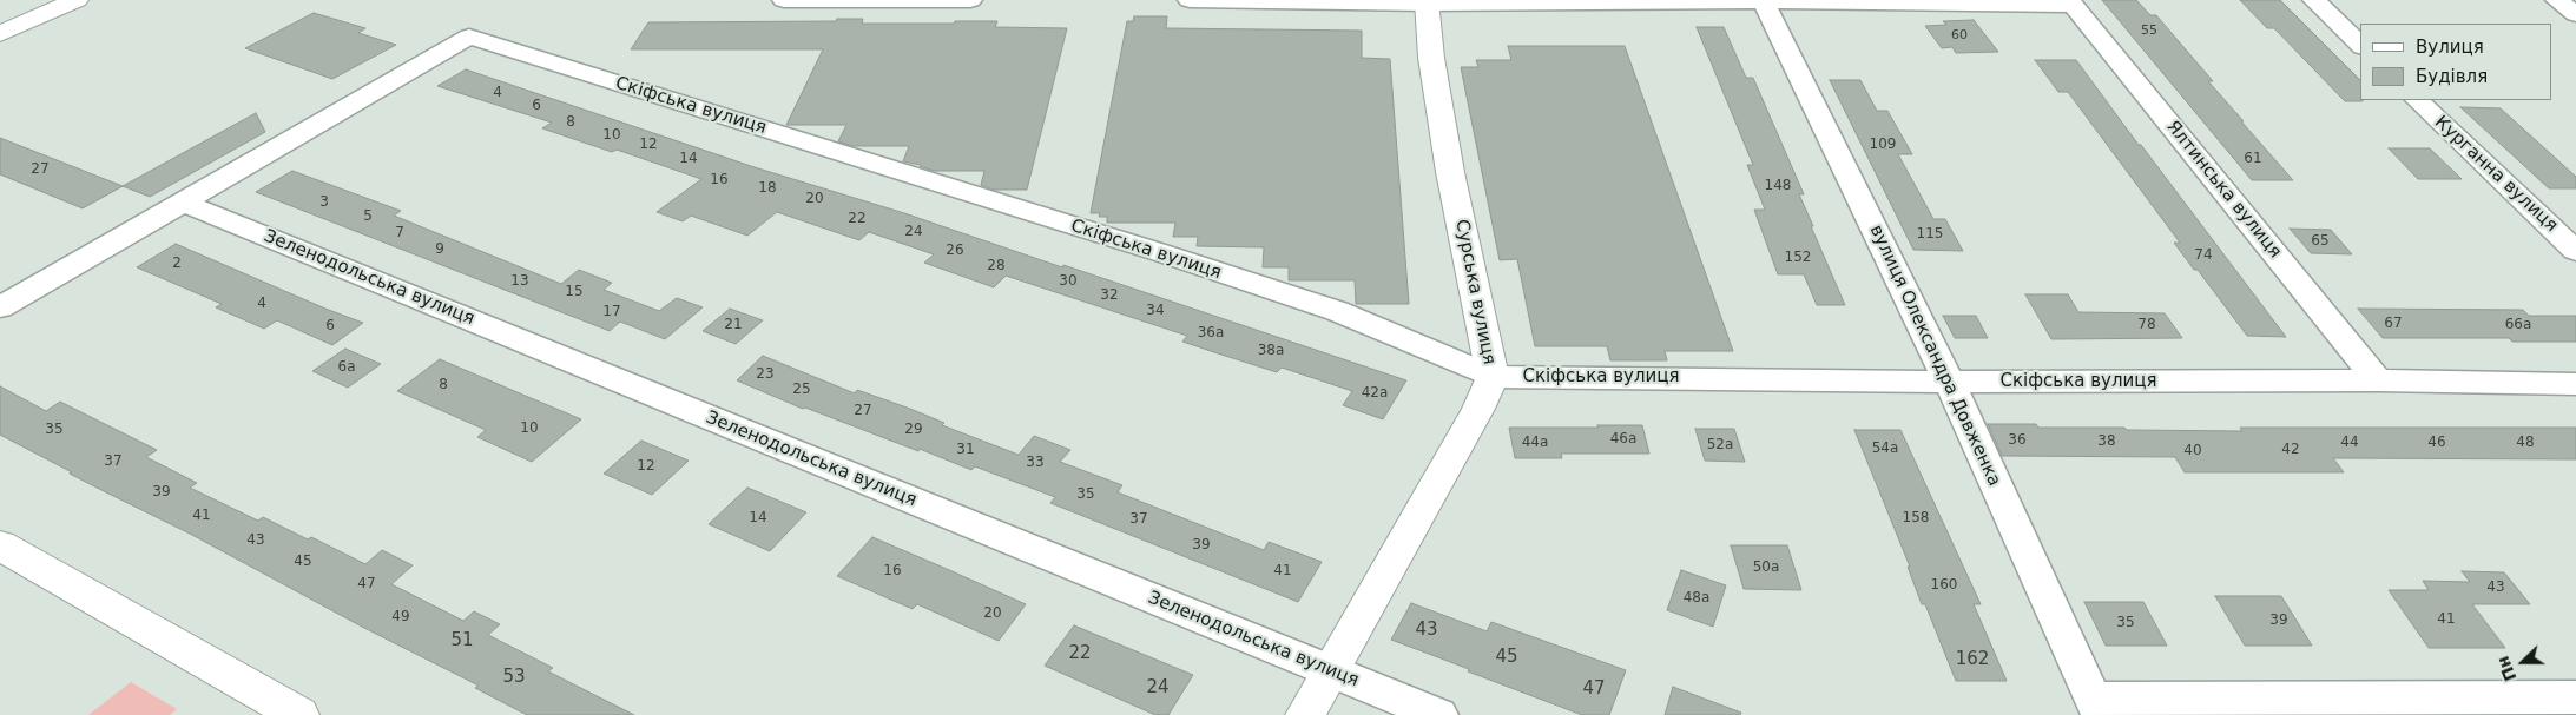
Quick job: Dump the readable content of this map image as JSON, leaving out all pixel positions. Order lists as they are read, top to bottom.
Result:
{
  "streets": {
    "street": [
      "Скіфська вулиця",
      "Курганна вулиця",
      "Ялтинська вулиця",
      "Зеленодольська вулиця",
      "Сурська вулиця",
      "вулиця Олександра Довженка"
    ]
  },
  "crossings": [
    ["Скіфська вулиця", "Ялтинська вулиця"],
    ["Скіфська вулиця", "Зеленодольська вулиця"],
    ["Скіфська вулиця", "Сурська вулиця"],
    ["Скіфська вулиця", "вулиця Олександра Довженка"],
    ["Зеленодольська вулиця", "Сурська вулиця"]
  ],
  "house_numbers": [
    "55",
    "60",
    "4",
    "6",
    "8",
    "10",
    "12",
    "109",
    "14",
    "61",
    "27",
    "16",
    "148",
    "18",
    "20",
    "3",
    "5",
    "22",
    "24",
    "7",
    "115",
    "65",
    "9",
    "26",
    "74",
    "152",
    "2",
    "28",
    "13",
    "30",
    "15",
    "32",
    "4",
    "34",
    "17",
    "67",
    "21",
    "78",
    "66а",
    "6",
    "36а",
    "38а",
    "6а",
    "23",
    "8",
    "25",
    "42а",
    "27",
    "10",
    "35",
    "29",
    "46а",
    "36",
    "38",
    "44а",
    "44",
    "46",
    "48",
    "52а",
    "54а",
    "31",
    "42",
    "40",
    "37",
    "33",
    "12",
    "39",
    "35",
    "41",
    "14",
    "158",
    "37",
    "43",
    "39",
    "45",
    "50а",
    "16",
    "41",
    "47",
    "160",
    "43",
    "48а",
    "20",
    "49",
    "41",
    "39",
    "35",
    "43",
    "51",
    "22",
    "45",
    "162",
    "53",
    "24",
    "47"
  ],
  "legend": ["Вулиця", "Будівля"],
  "north": "left"
}
